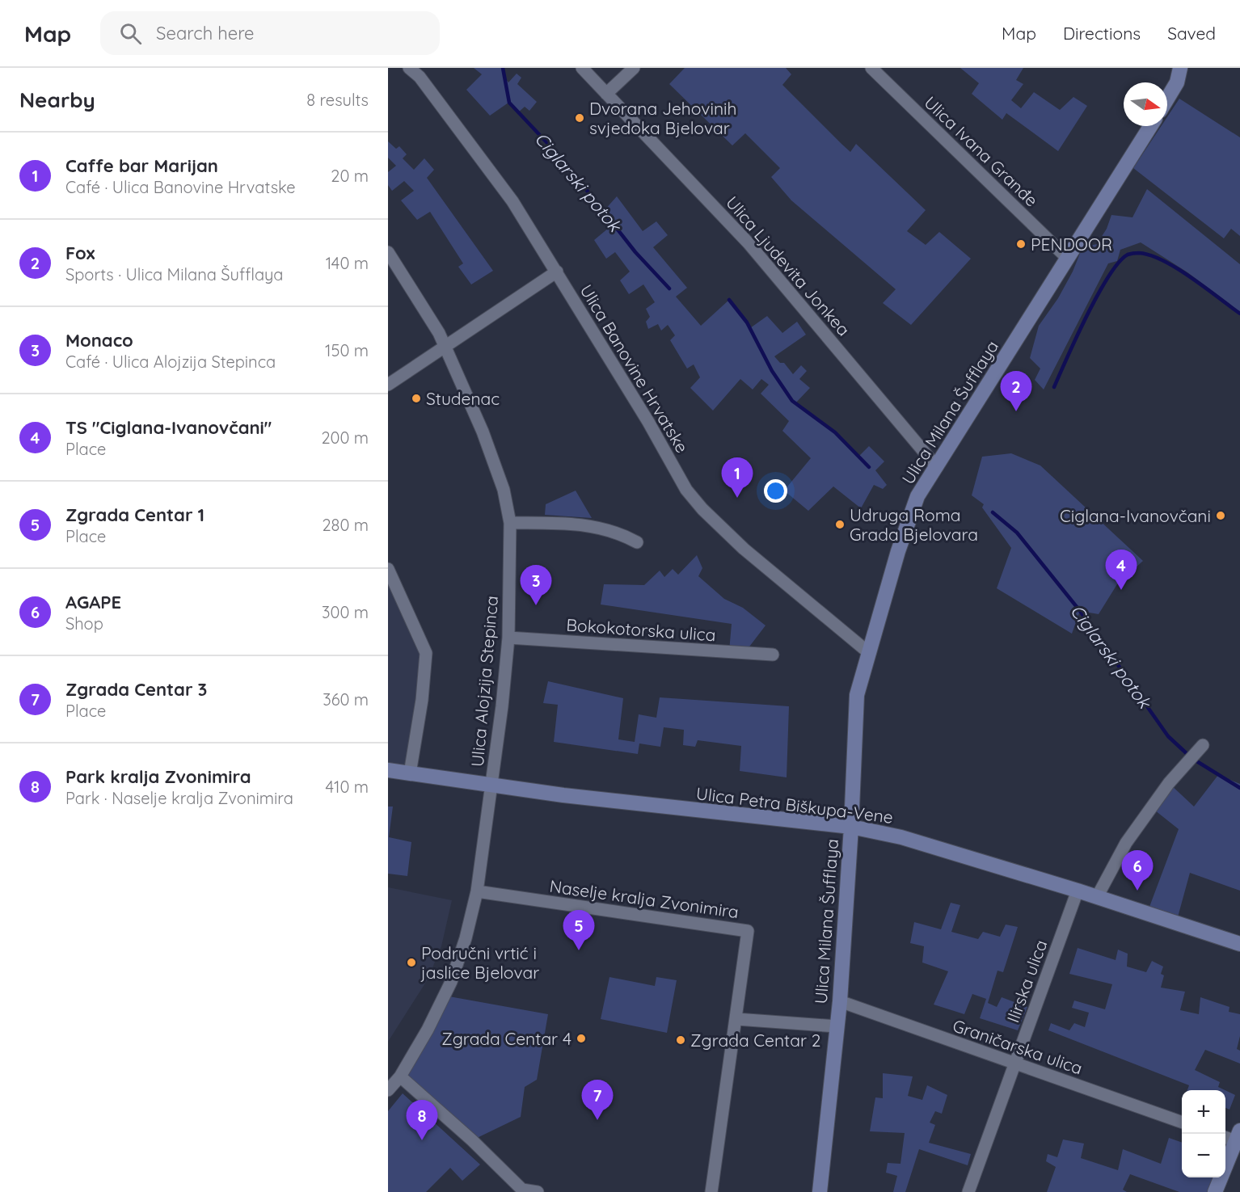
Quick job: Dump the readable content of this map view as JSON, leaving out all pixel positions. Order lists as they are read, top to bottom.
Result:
{
  "streets": {
    "street": [
      "Ulica Ivana Granđe",
      "Ulica Ljudevita Jonkea",
      "Ulica Banovine Hrvatske",
      "Ulica Milana Šufflaya",
      "Bokokotorska ulica",
      "Ulica Alojzija Stepinca",
      "Ulica Petra Biškupa-Vene",
      "Naselje kralja Zvonimira",
      "Ilirska ulica",
      "Graničarska ulica"
    ]
  },
  "crossings": [
    ["Ulica Ivana Granđe", "Ulica Milana Šufflaya"],
    ["Ulica Ljudevita Jonkea", "Ulica Milana Šufflaya"],
    ["Ulica Banovine Hrvatske", "Ulica Milana Šufflaya"],
    ["Ulica Milana Šufflaya", "Ulica Petra Biškupa-Vene"],
    ["Ulica Milana Šufflaya", "Graničarska ulica"],
    ["Bokokotorska ulica", "Ulica Alojzija Stepinca"],
    ["Ulica Alojzija Stepinca", "Ulica Petra Biškupa-Vene"],
    ["Ulica Alojzija Stepinca", "Naselje kralja Zvonimira"],
    ["Ulica Petra Biškupa-Vene", "Ilirska ulica"],
    ["Ilirska ulica", "Graničarska ulica"]
  ],
  "water": ["Ciglarski potok"],
  "places": [
    "Dvorana Jehovinih svjedoka Bjelovar",
    "PENDOOR",
    "Studenac",
    "Ciglana-Ivanovčani",
    "Udruga Roma Grada Bjelovara",
    "Područni vrtić i jaslice Bjelovar",
    "Zgrada Centar 4",
    "Zgrada Centar 2"
  ],
  "north": "right",
  "page": {
    "header": "Map",
    "search": "Search here",
    "nav": ["Map", "Directions", "Saved"],
    "heading": ["Nearby", "8 results"],
    "list": [
      {
        "mark": "1",
        "name": "Caffe bar Marijan",
        "note": "Café · Ulica Banovine Hrvatske",
        "value": "20 m"
      },
      {
        "mark": "2",
        "name": "Fox",
        "note": "Sports · Ulica Milana Šufflaya",
        "value": "140 m"
      },
      {
        "mark": "3",
        "name": "Monaco",
        "note": "Café · Ulica Alojzija Stepinca",
        "value": "150 m"
      },
      {
        "mark": "4",
        "name": "TS \"Ciglana-Ivanovčani\"",
        "note": "Place",
        "value": "200 m"
      },
      {
        "mark": "5",
        "name": "Zgrada Centar 1",
        "note": "Place",
        "value": "280 m"
      },
      {
        "mark": "6",
        "name": "AGAPE",
        "note": "Shop",
        "value": "300 m"
      },
      {
        "mark": "7",
        "name": "Zgrada Centar 3",
        "note": "Place",
        "value": "360 m"
      },
      {
        "mark": "8",
        "name": "Park kralja Zvonimira",
        "note": "Park · Naselje kralja Zvonimira",
        "value": "410 m"
      }
    ],
    "pins": [
      "2",
      "1",
      "4",
      "3",
      "6",
      "5",
      "7",
      "8"
    ],
    "map_buttons": ["+", "−"]
  }
}
